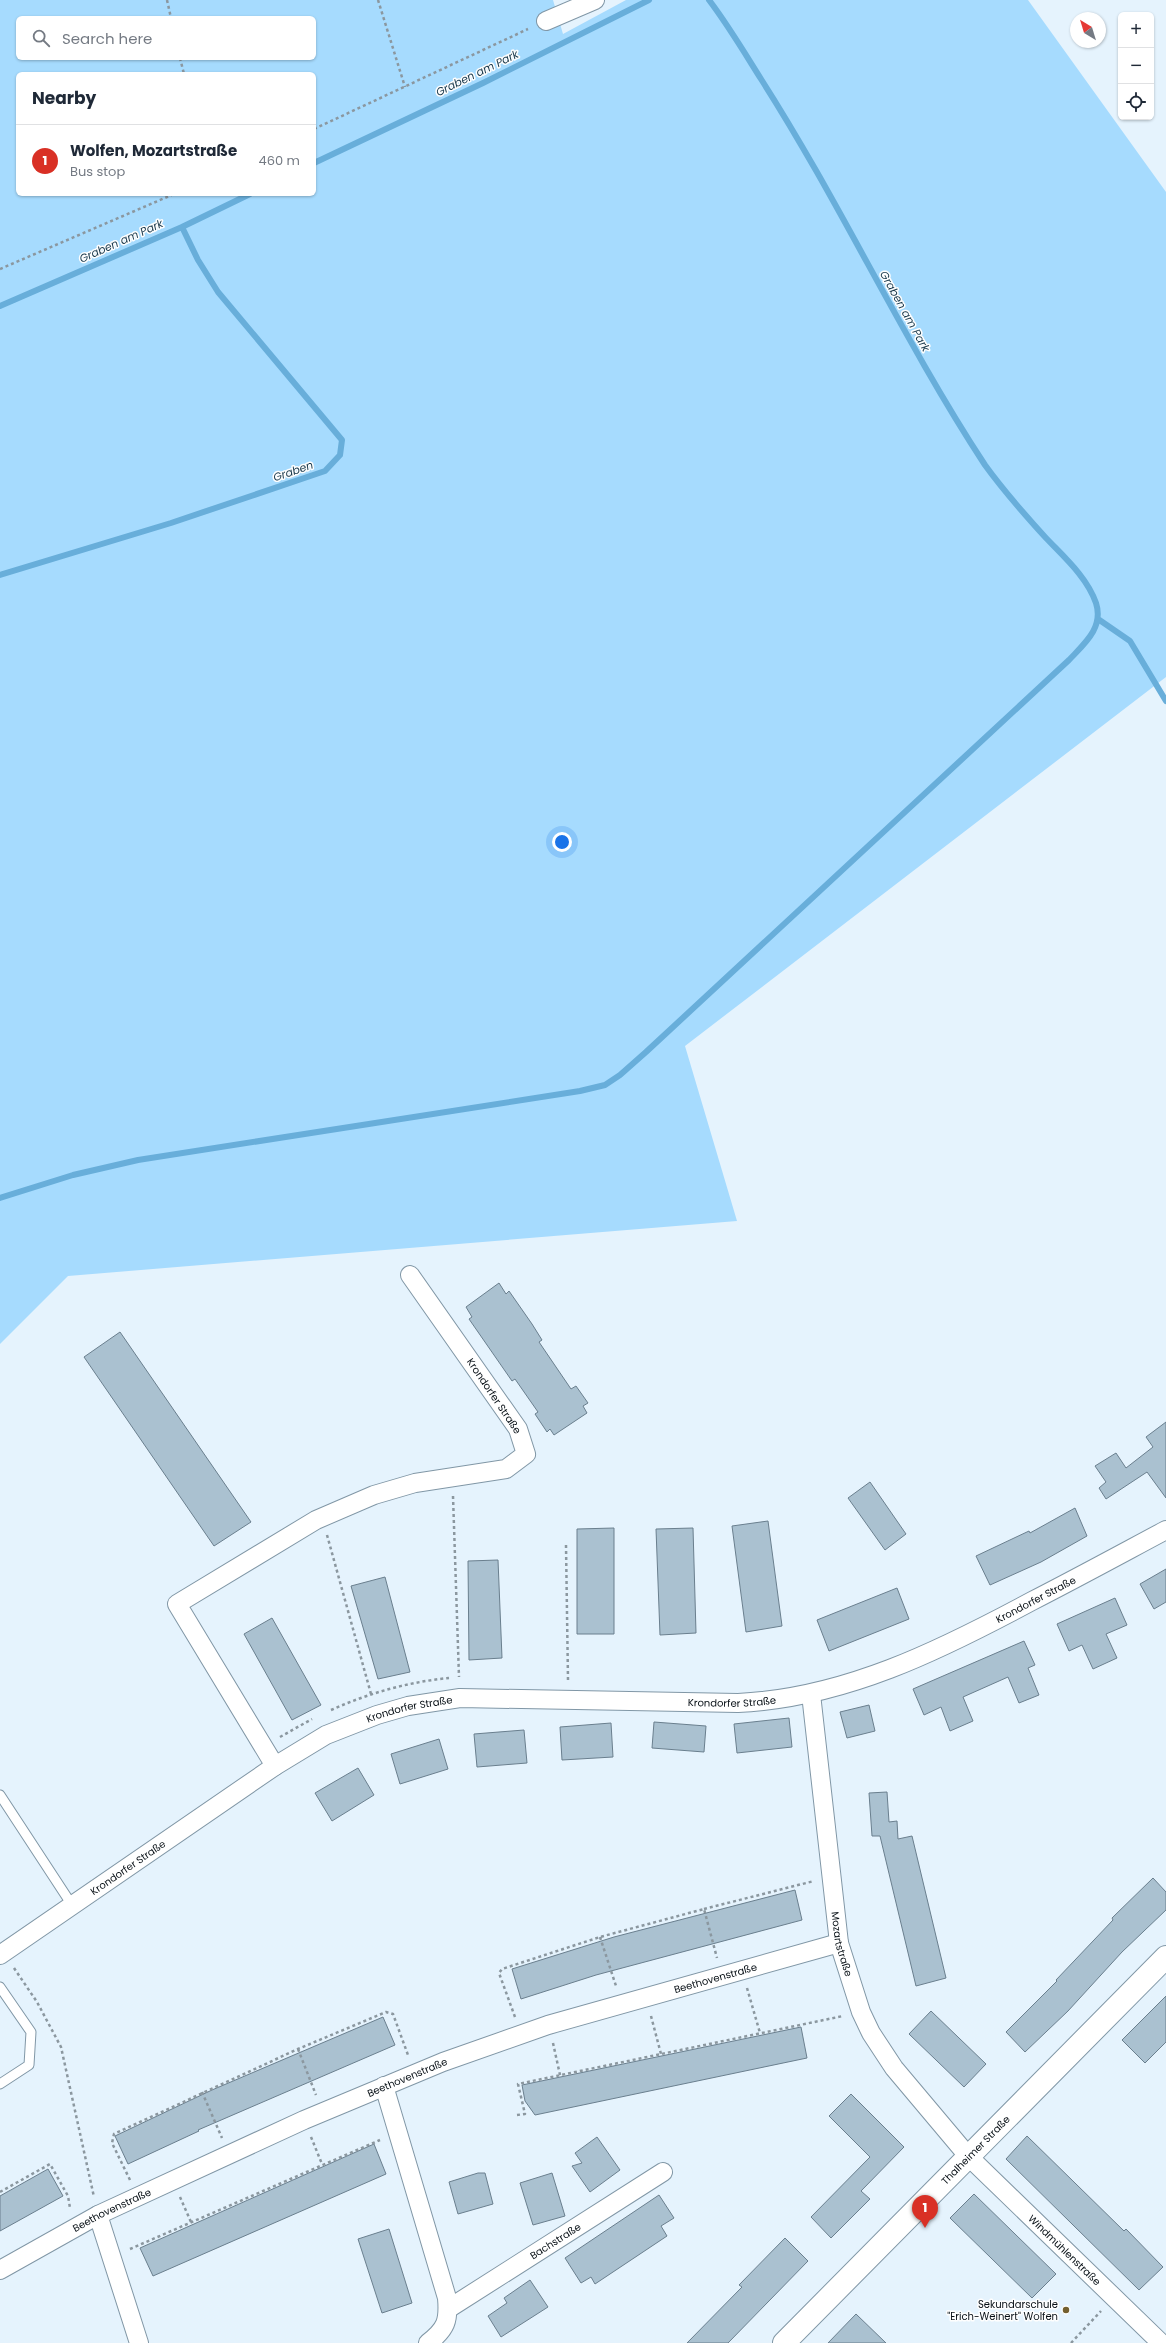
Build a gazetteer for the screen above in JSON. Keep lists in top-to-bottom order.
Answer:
{
  "streets": {
    "street": [
      "Krondorfer Straße",
      "Mozartstraße",
      "Beethovenstraße",
      "Thalheimer Straße",
      "Bachstraße",
      "Windmühlenstraße"
    ]
  },
  "crossings": [
    ["Krondorfer Straße", "Mozartstraße"],
    ["Mozartstraße", "Beethovenstraße"],
    ["Mozartstraße", "Thalheimer Straße"],
    ["Mozartstraße", "Windmühlenstraße"],
    ["Thalheimer Straße", "Windmühlenstraße"]
  ],
  "water": ["Graben am Park", "Graben"],
  "places": ["Sekundarschule \"Erich-Weinert\" Wolfen"],
  "north": "top left",
  "page": {
    "map_buttons": ["+", "−"],
    "search": "Search here",
    "heading": "Nearby",
    "list": [
      {
        "mark": "1",
        "name": "Wolfen, Mozartstraße",
        "note": "Bus stop",
        "value": "460 m"
      }
    ],
    "pins": "1"
  }
}
